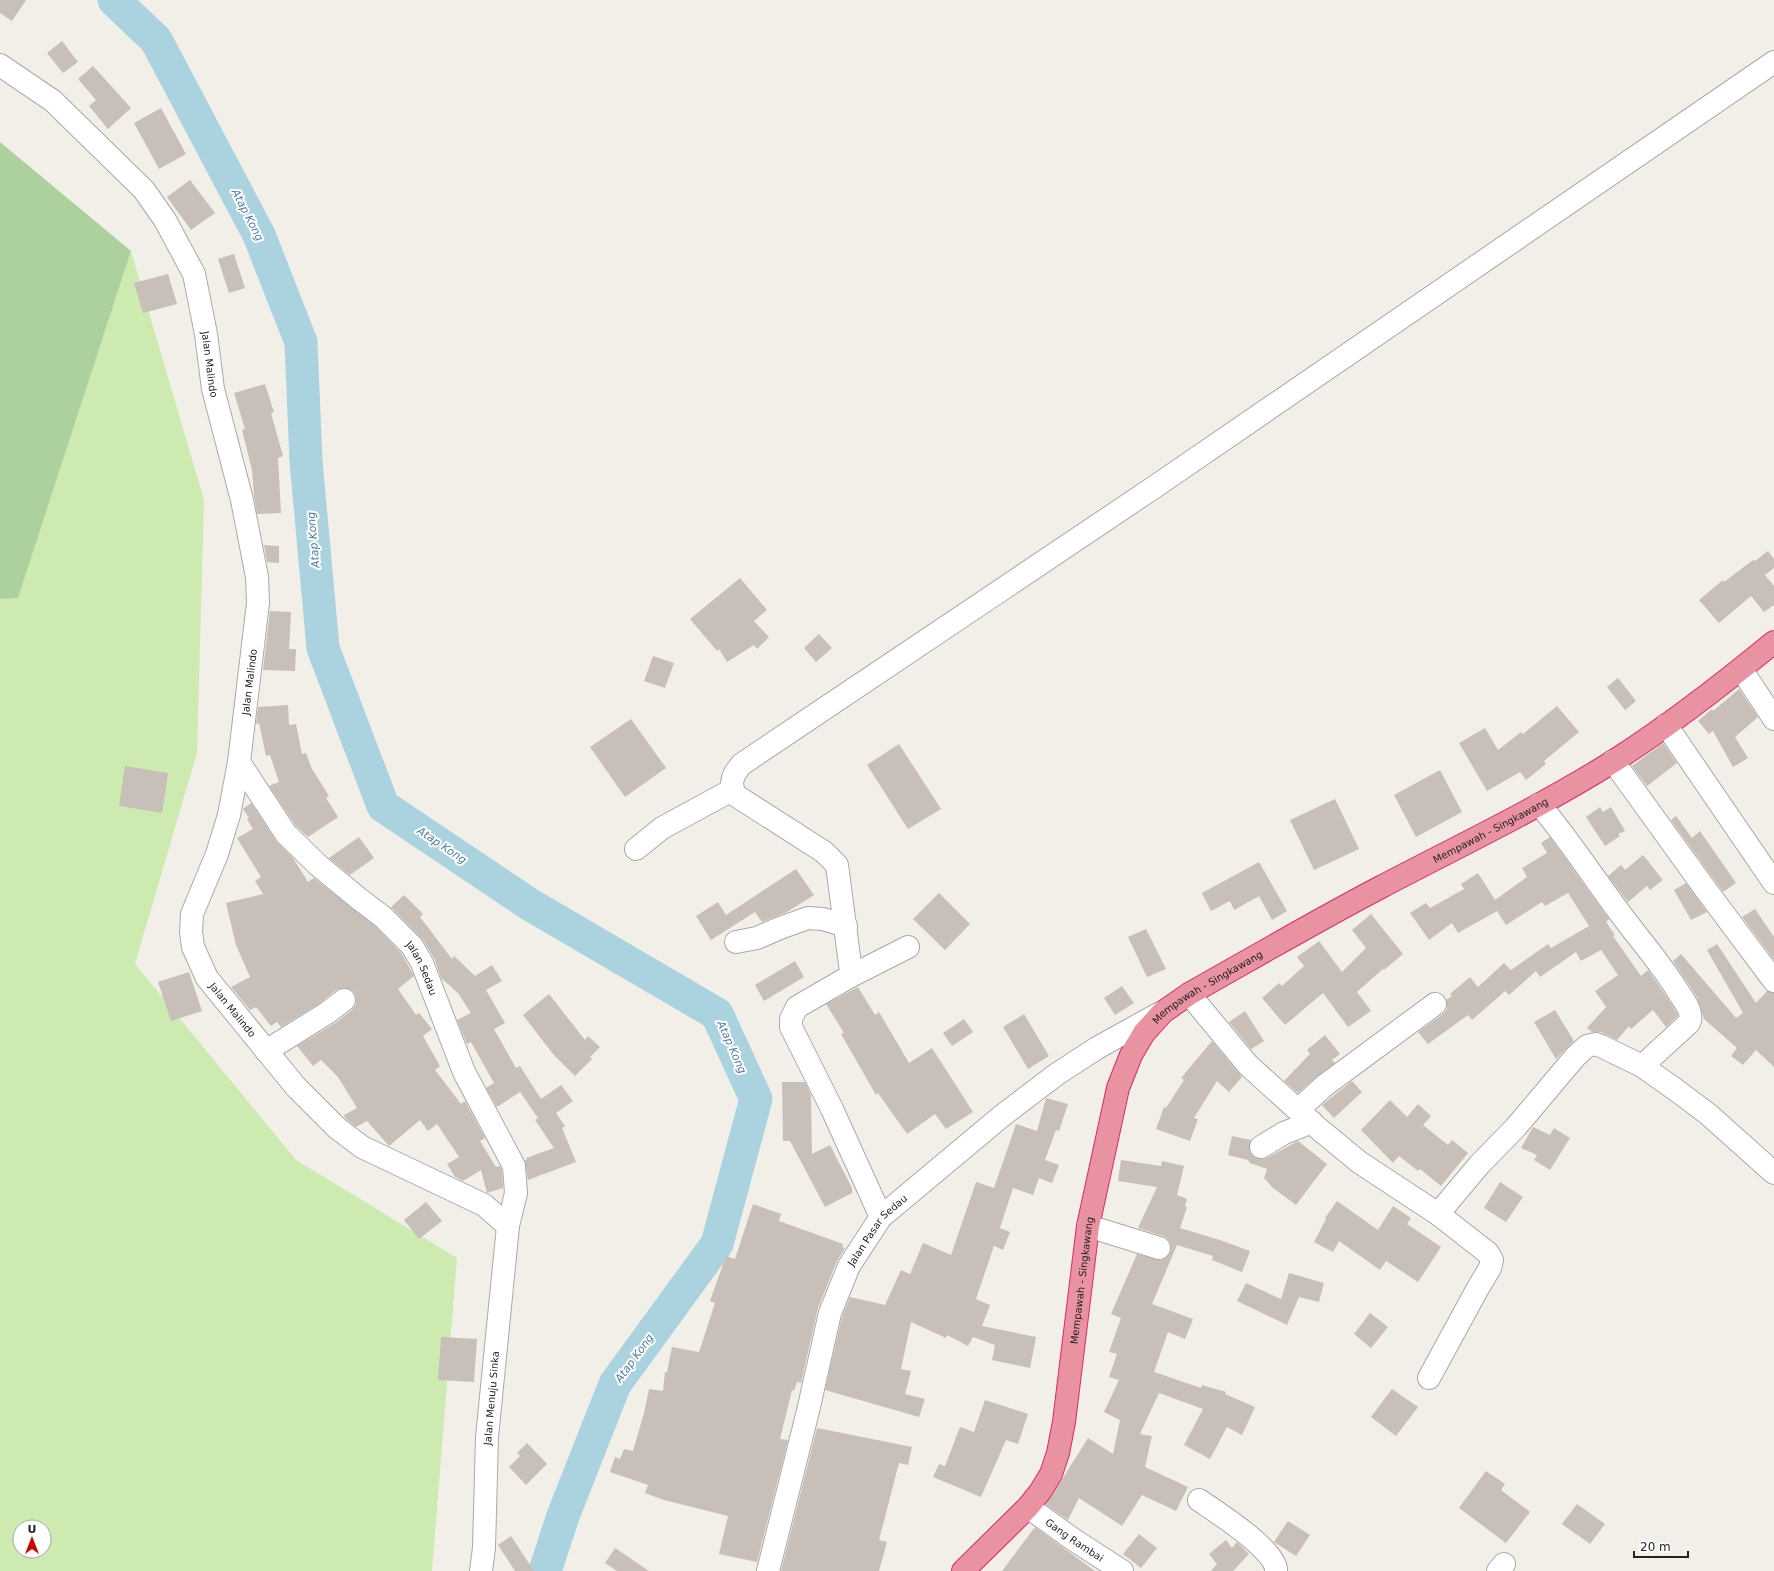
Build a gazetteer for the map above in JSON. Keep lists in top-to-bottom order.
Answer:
{
  "streets": {
    "highway": ["Mempawah - Singkawang"],
    "street": [
      "Jalan Malindo",
      "Jalan Sedau",
      "Jalan Pasar Sedau",
      "Jalan Menuju Sinka",
      "Gang Rambai"
    ]
  },
  "crossings": [
    ["Jalan Malindo", "Jalan Sedau"],
    ["Jalan Malindo", "Jalan Menuju Sinka"],
    ["Mempawah - Singkawang", "Jalan Pasar Sedau"],
    ["Mempawah - Singkawang", "Gang Rambai"],
    ["Jalan Sedau", "Jalan Menuju Sinka"]
  ],
  "water": ["Atap Kong"],
  "scale_bar": "20 m",
  "north": "top"
}
